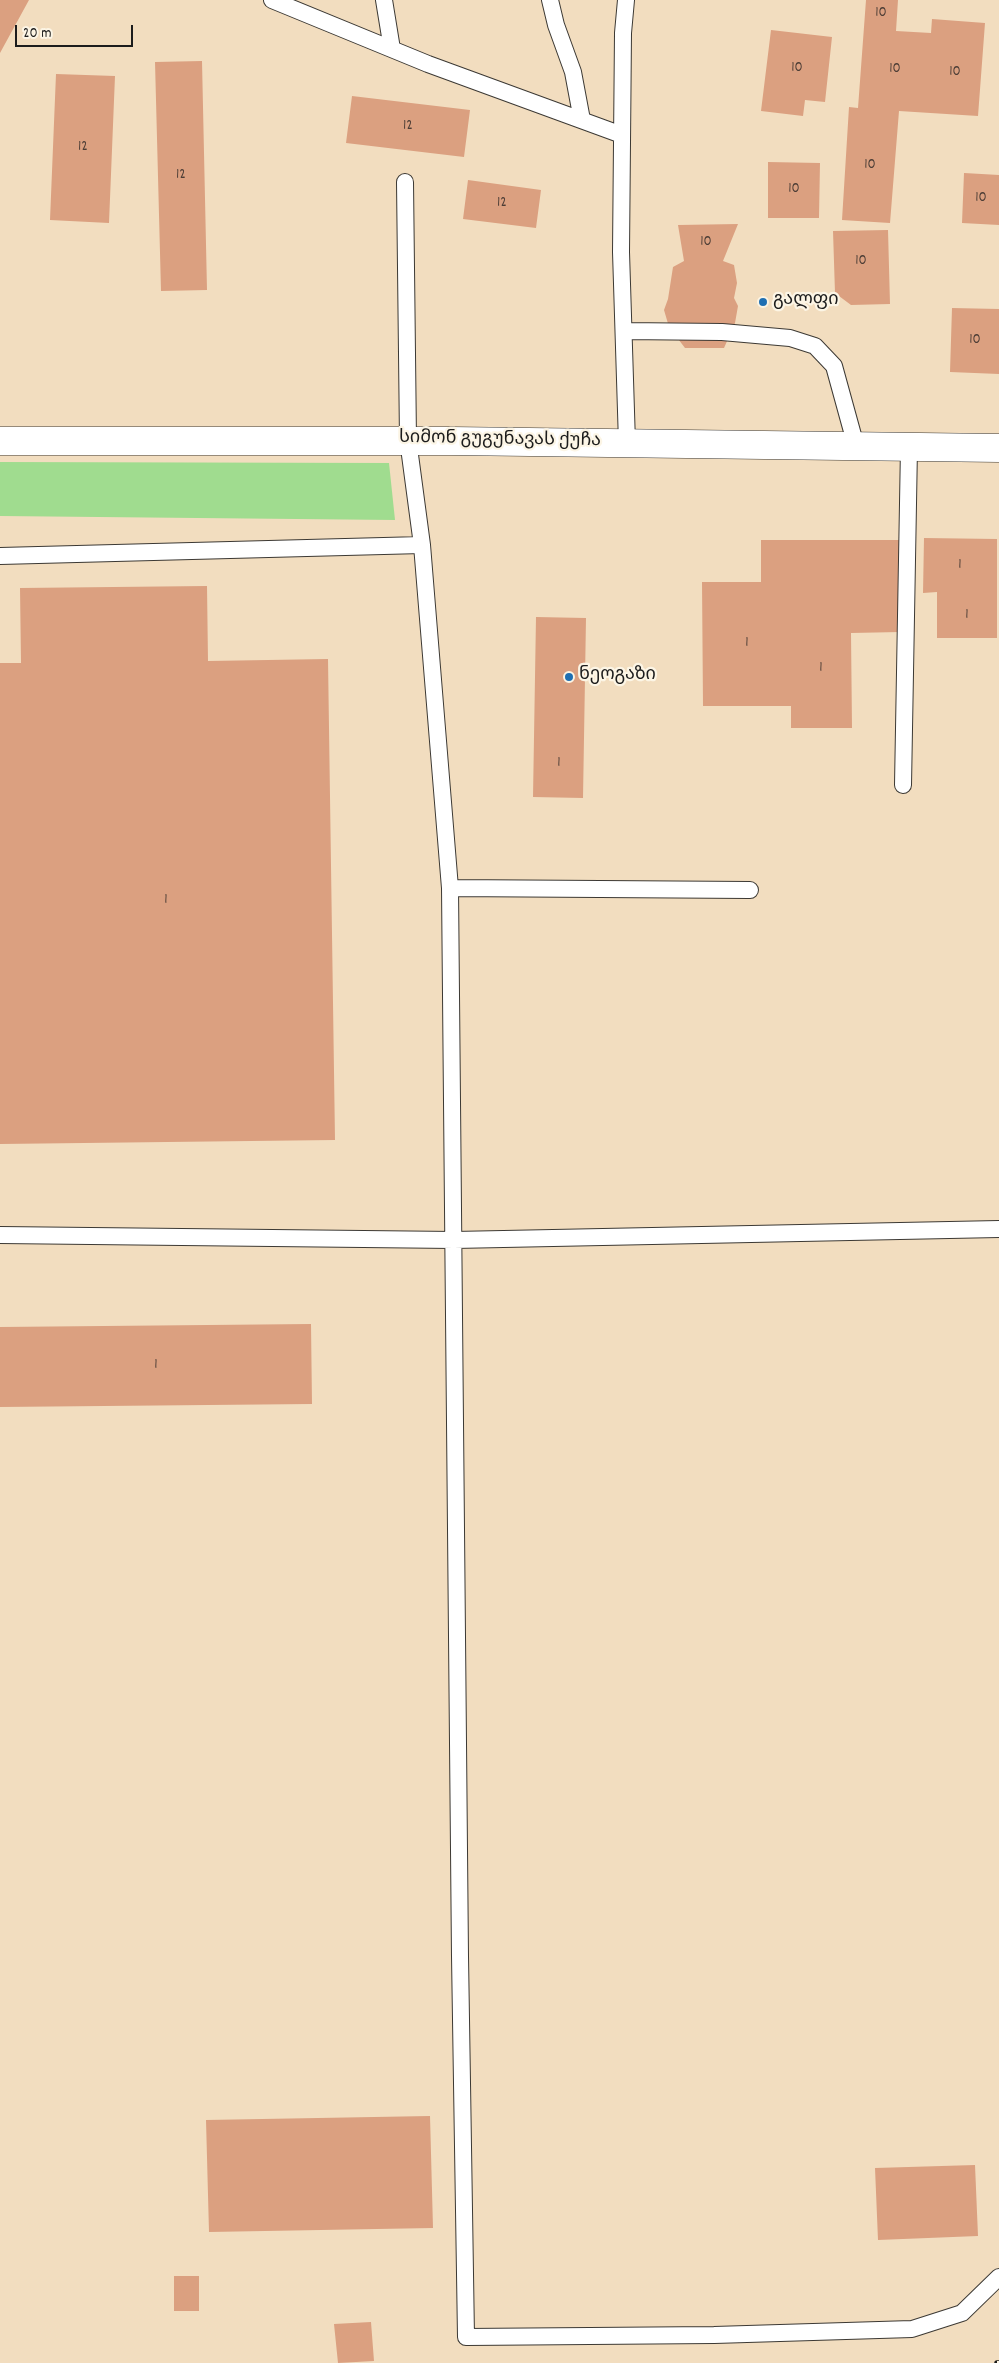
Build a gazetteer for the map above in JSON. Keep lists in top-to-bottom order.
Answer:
{
  "streets": {
    "main road": ["სიმონ გუგუნავას ქუჩა"]
  },
  "places": ["გალფი", "ნეოგაზი"],
  "house_numbers": [
    "10",
    "10",
    "10",
    "10",
    "12",
    "12",
    "10",
    "12",
    "10",
    "10",
    "12",
    "10",
    "10",
    "10",
    "1",
    "1",
    "1",
    "1",
    "1",
    "1",
    "1"
  ],
  "scale_bar": "20 m"
}
